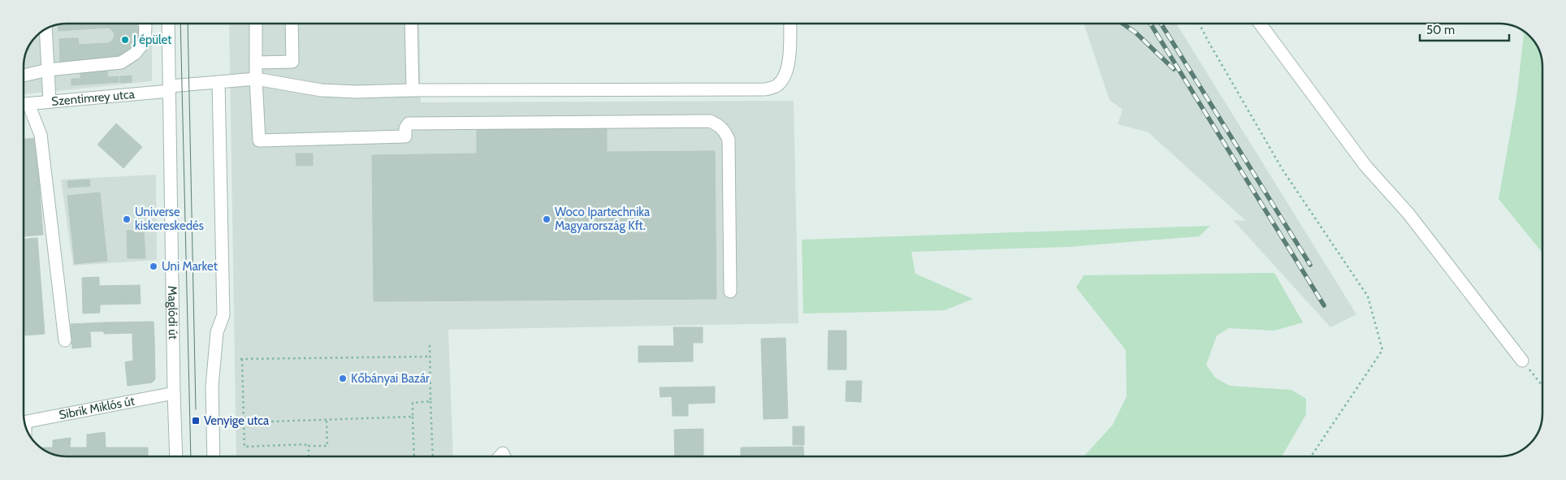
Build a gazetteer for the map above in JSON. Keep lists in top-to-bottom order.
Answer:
{
  "streets": {
    "street": ["Szentimrey utca", "Maglódi út", "Sibrik Miklós út"]
  },
  "crossings": [
    ["Szentimrey utca", "Maglódi út"],
    ["Maglódi út", "Sibrik Miklós út"]
  ],
  "places": {
    "other": [
      "J épület",
      "Universe kiskereskedés",
      "Woco Ipartechnika Magyarország Kft.",
      "Uni Market",
      "Kőbányai Bazár"
    ],
    "transit": ["Venyige utca"]
  },
  "scale_bar": "50 m"
}
